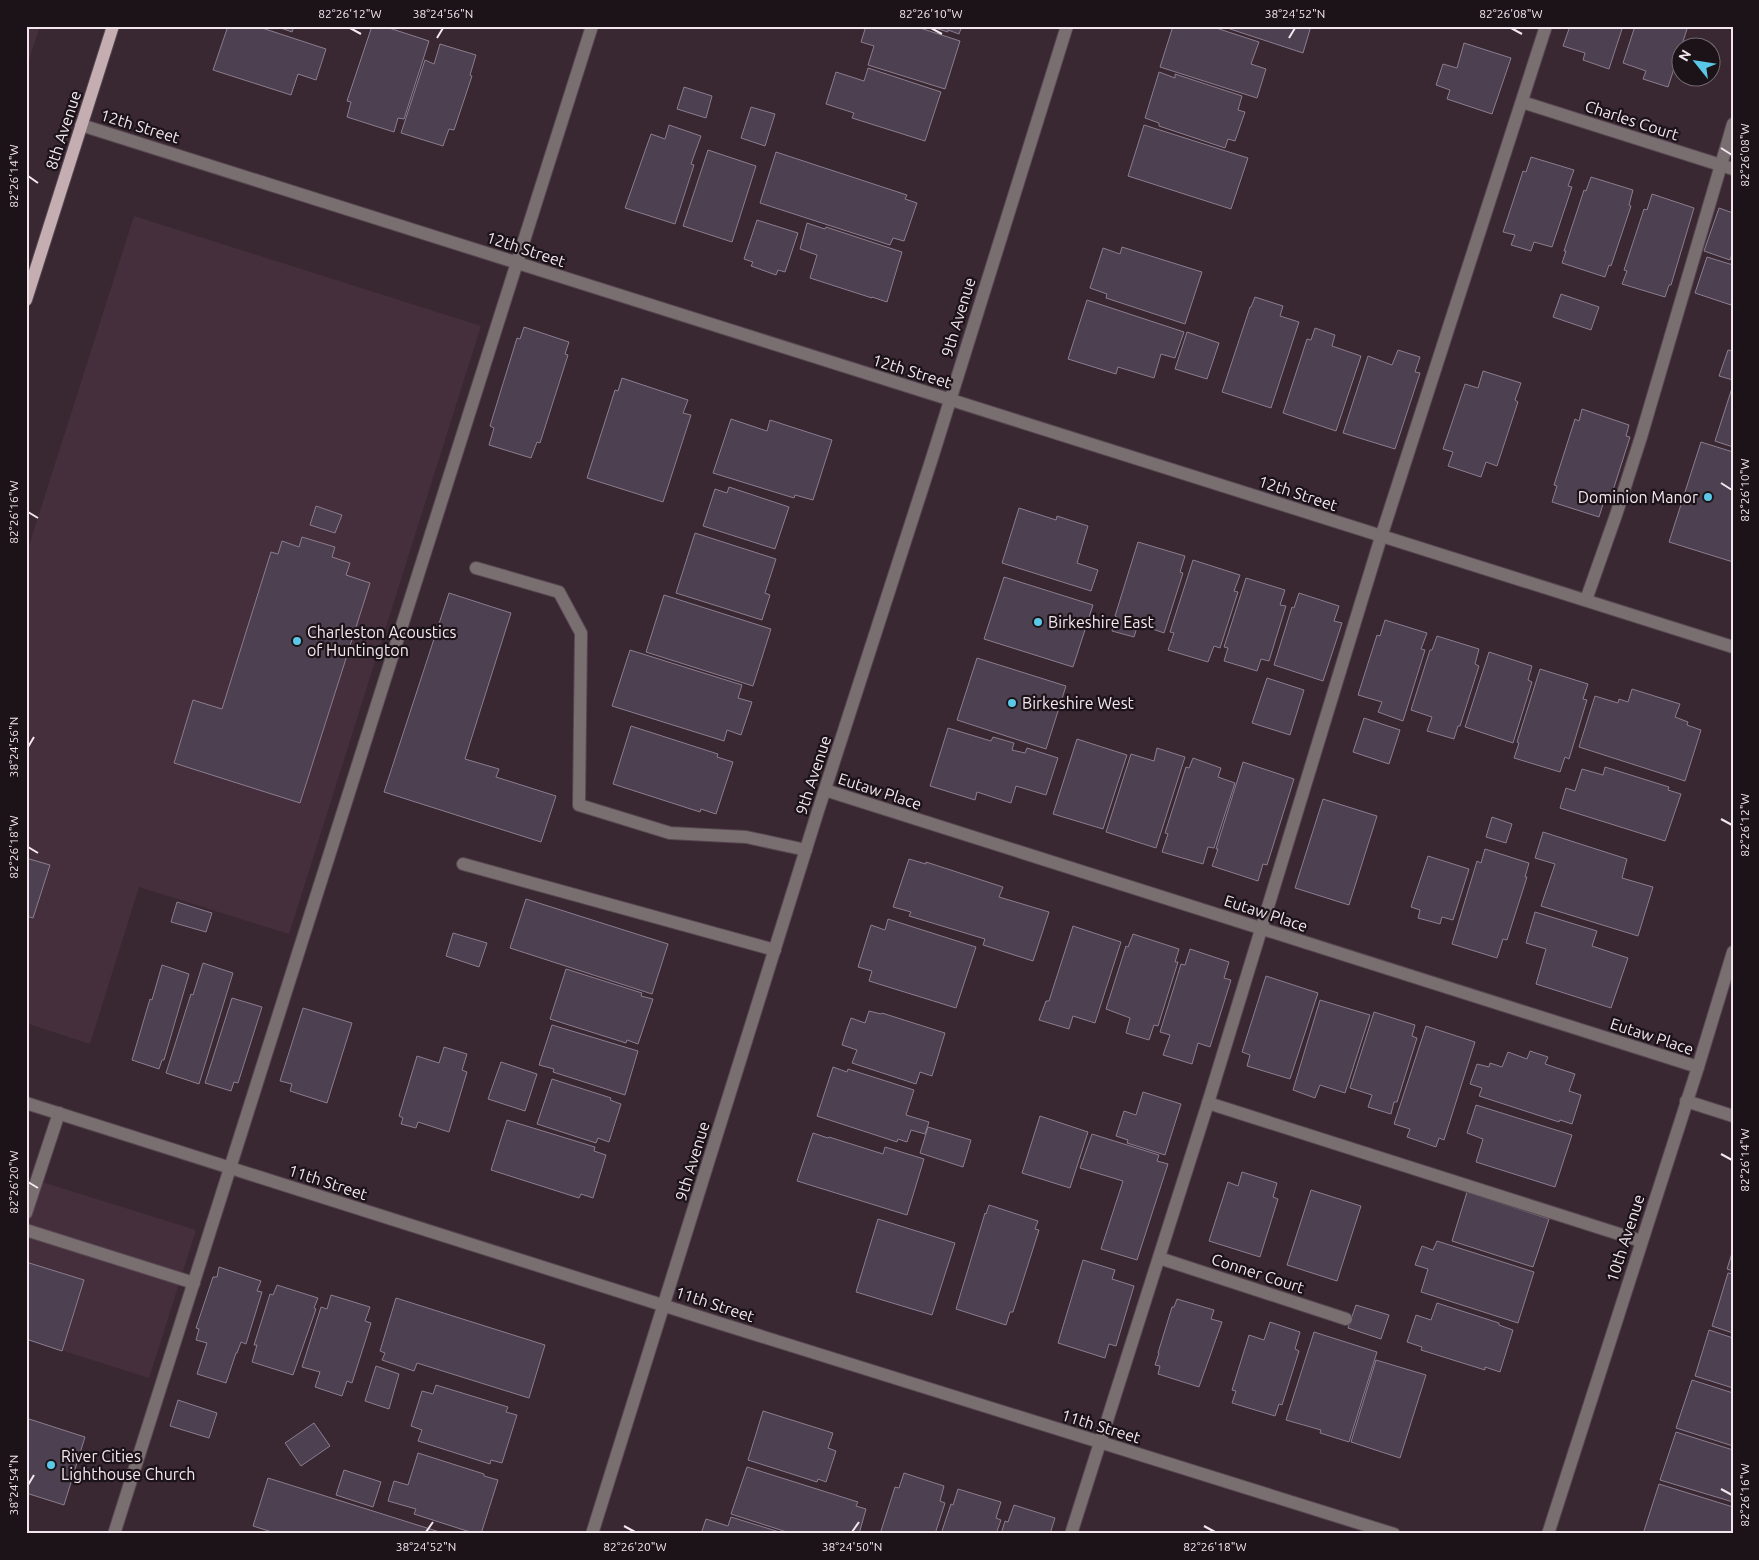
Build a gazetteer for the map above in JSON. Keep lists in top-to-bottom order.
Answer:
{
  "streets": {
    "main road": ["8th Avenue"],
    "street": [
      "Charles Court",
      "12th Street",
      "9th Avenue",
      "Eutaw Place",
      "11th Street",
      "10th Avenue",
      "Conner Court"
    ]
  },
  "crossings": [
    ["12th Street", "8th Avenue"],
    ["12th Street", "9th Avenue"],
    ["9th Avenue", "Eutaw Place"],
    ["9th Avenue", "11th Street"],
    ["Eutaw Place", "10th Avenue"]
  ],
  "places": [
    "Dominion Manor",
    "Birkeshire East",
    "Charleston Acoustics of Huntington",
    "Birkeshire West",
    "River Cities Lighthouse Church"
  ],
  "north": "top left",
  "coordinates": [
    "82°26'12\"W",
    "38°24'56\"N",
    "82°26'10\"W",
    "38°24'52\"N",
    "82°26'08\"W",
    "82°26'14\"W",
    "82°26'16\"W",
    "82°26'18\"W",
    "82°26'20\"W",
    "38°24'54\"N",
    "38°24'50\"N"
  ]
}
